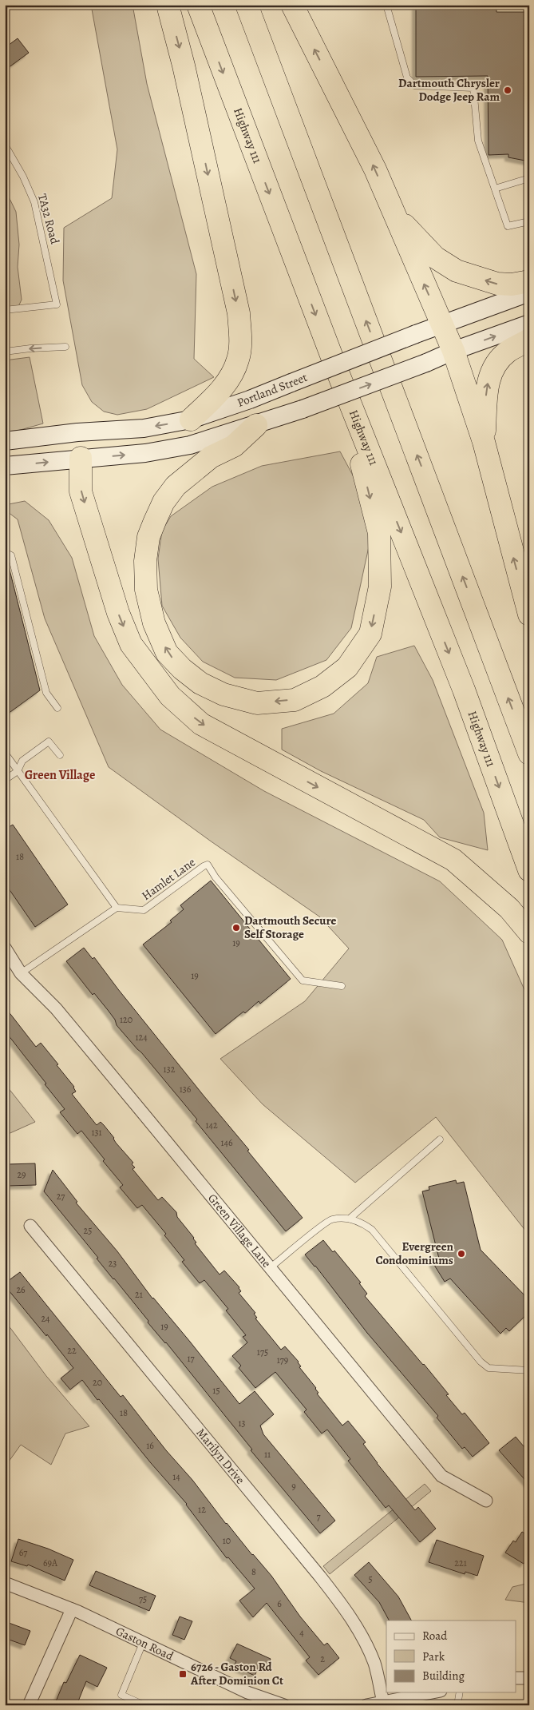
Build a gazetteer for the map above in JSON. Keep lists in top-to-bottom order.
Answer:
{
  "streets": {
    "highway": ["Highway 111"],
    "main road": ["Portland Street"],
    "street": ["Green Village Lane", "Marilyn Drive", "Gaston Road"],
    "lane": ["TA32 Road", "Hamlet Lane"]
  },
  "districts": ["Green Village"],
  "places": {
    "other": ["Dartmouth Chrysler Dodge Jeep Ram", "Dartmouth Secure Self Storage", "Evergreen Condominiums"],
    "transit": ["6726 - Gaston Rd After Dominion Ct"]
  },
  "house_numbers": [
    "18",
    "19",
    "19",
    "120",
    "124",
    "132",
    "136",
    "142",
    "131",
    "146",
    "29",
    "27",
    "25",
    "23",
    "26",
    "21",
    "24",
    "19",
    "22",
    "175",
    "17",
    "179",
    "20",
    "15",
    "18",
    "13",
    "16",
    "11",
    "14",
    "9",
    "12",
    "7",
    "10",
    "67",
    "69A",
    "221",
    "8",
    "5",
    "75",
    "6",
    "4",
    "2"
  ],
  "legend": ["Road", "Park", "Building"]
}
